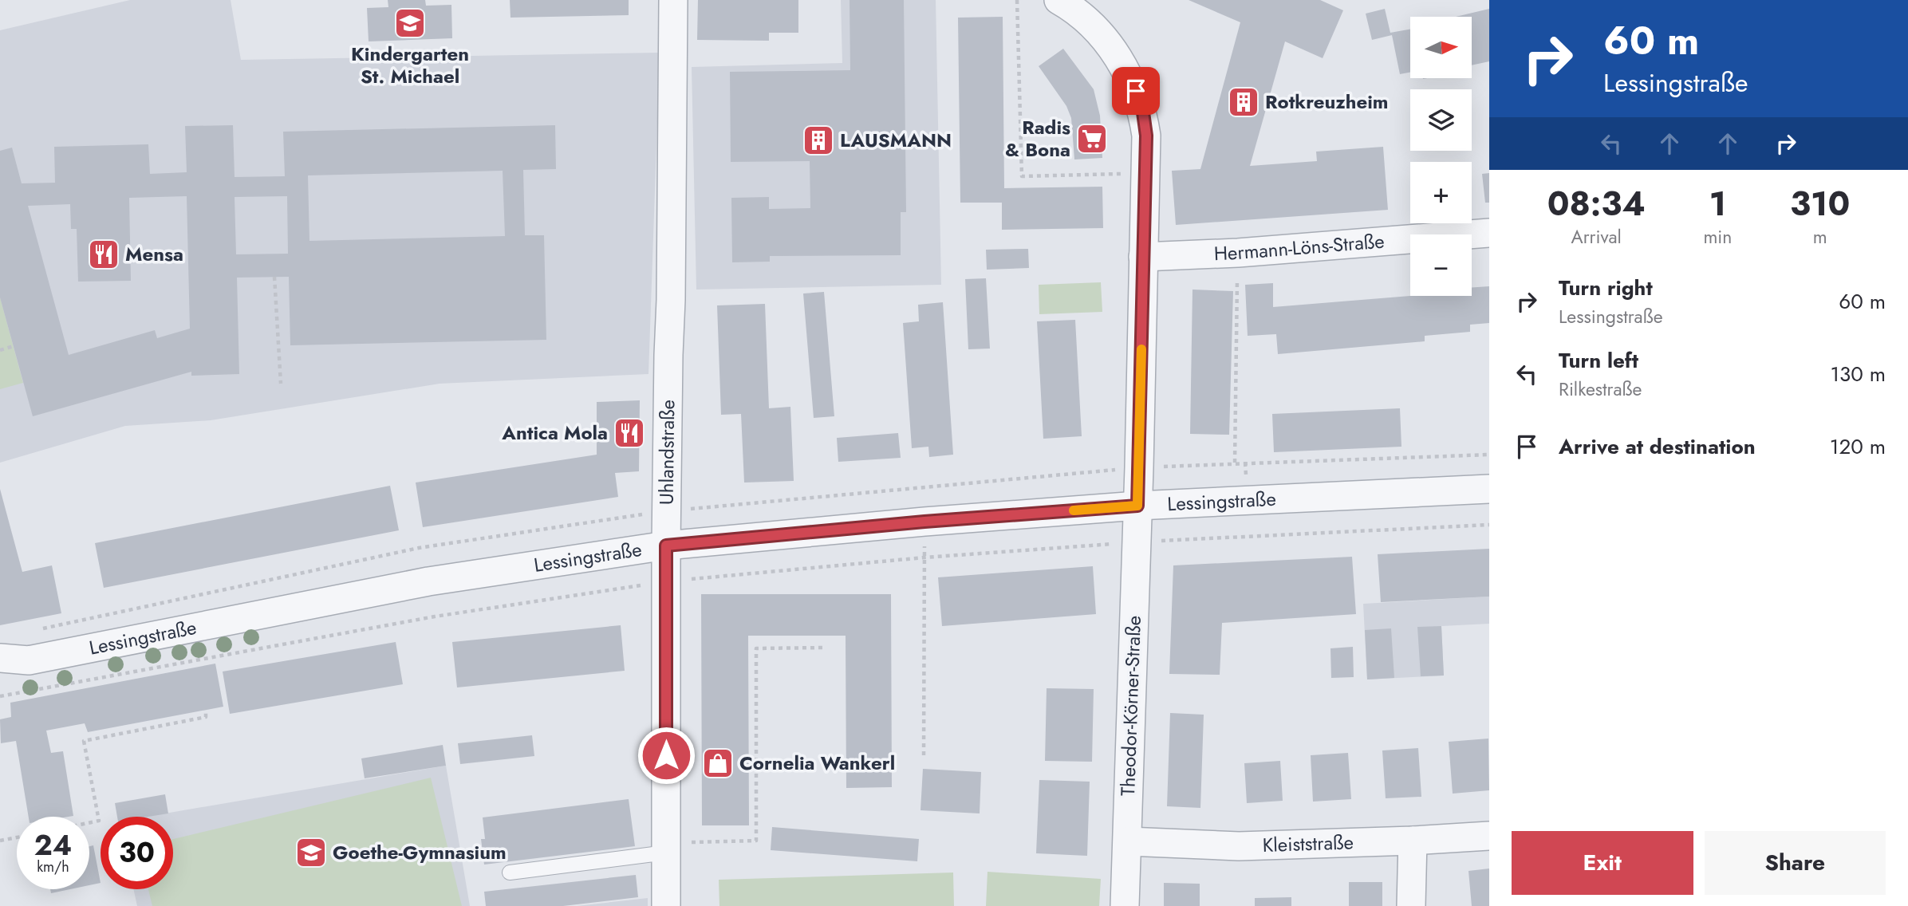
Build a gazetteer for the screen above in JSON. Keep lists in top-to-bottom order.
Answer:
{
  "streets": {
    "street": [
      "Hermann-Löns-Straße",
      "Uhlandstraße",
      "Lessingstraße",
      "Theodor-Körner-Straße",
      "Kleiststraße"
    ]
  },
  "crossings": [
    ["Hermann-Löns-Straße", "Theodor-Körner-Straße"],
    ["Uhlandstraße", "Lessingstraße"],
    ["Lessingstraße", "Theodor-Körner-Straße"],
    ["Theodor-Körner-Straße", "Kleiststraße"]
  ],
  "places": {
    "school or university": ["Kindergarten St. Michael", "Goethe-Gymnasium"],
    "building": ["Rotkreuzheim", "LAUSMANN"],
    "supermarket": ["Radis & Bona"],
    "restaurant": ["Mensa", "Antica Mola"],
    "shop": ["Cornelia Wankerl"]
  },
  "north": "right",
  "page": {
    "turn": ["60 m", "Lessingstraße"],
    "map_buttons": ["+", "−"],
    "eta": [
      "08:34",
      "Arrival",
      "1",
      "min",
      "310",
      "m"
    ],
    "list": [
      {
        "name": "Turn right",
        "note": "Lessingstraße",
        "value": "60 m"
      },
      {
        "name": "Turn left",
        "note": "Rilkestraße",
        "value": "130 m"
      },
      {
        "name": "Arrive at destination",
        "value": "120 m"
      }
    ],
    "speed": "24 km/h",
    "limit": "30",
    "buttons": ["Exit", "Share"]
  }
}
